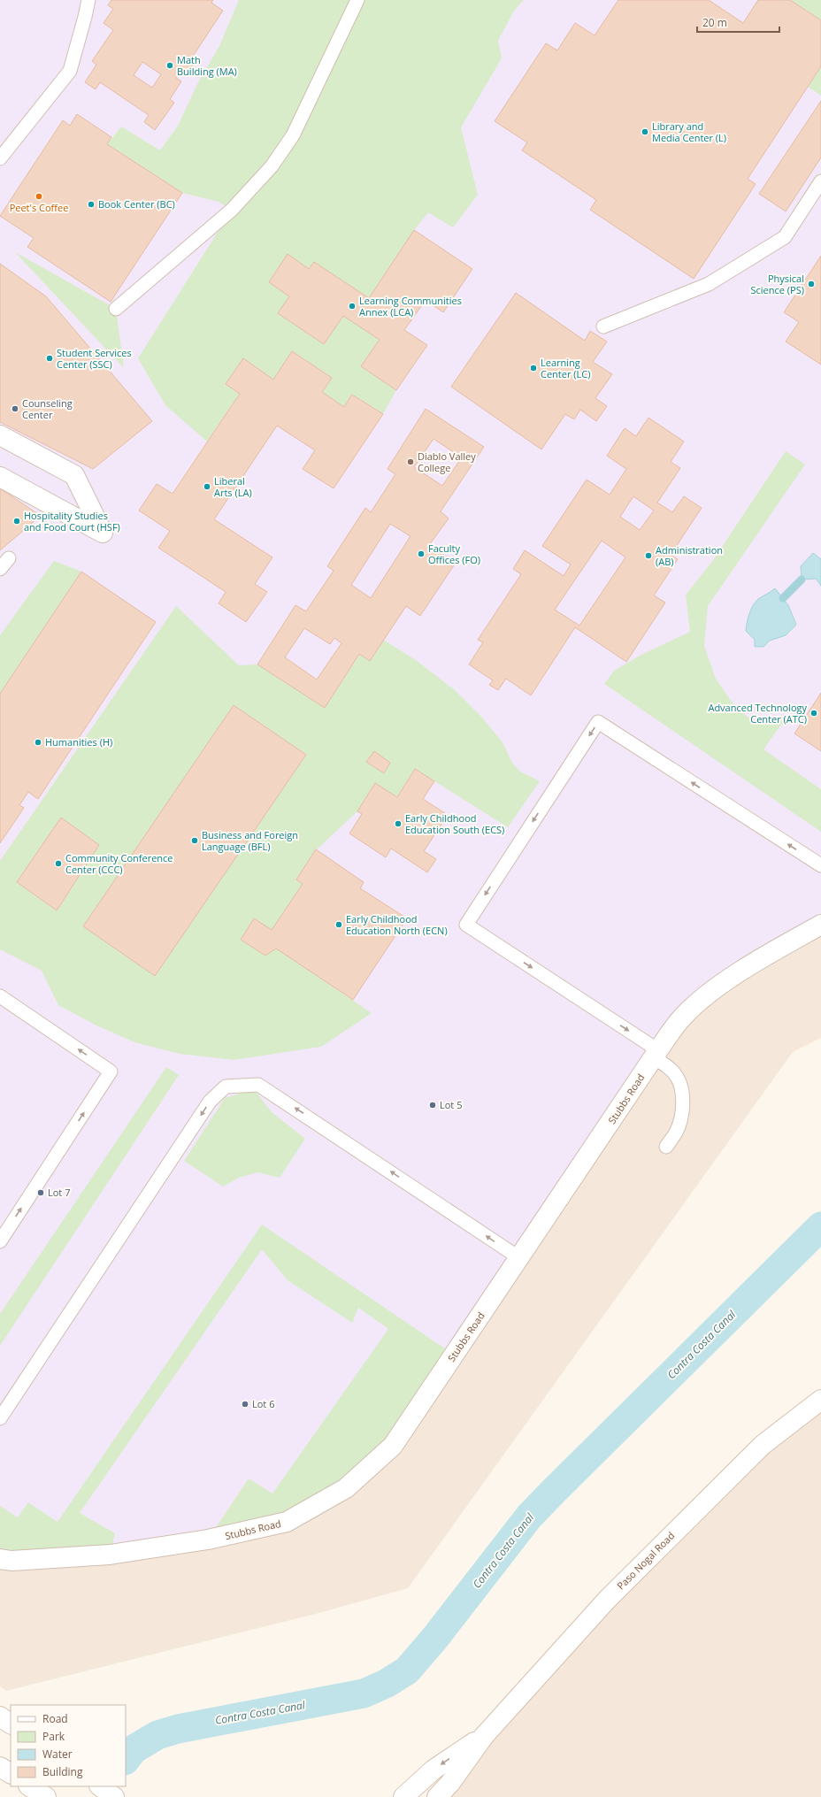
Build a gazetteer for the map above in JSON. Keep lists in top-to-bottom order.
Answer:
{
  "streets": {
    "street": ["Stubbs Road", "Paso Nogal Road"]
  },
  "water": ["Contra Costa Canal"],
  "places": [
    "Math Building (MA)",
    "Library and Media Center (L)",
    "Peet's Coffee",
    "Book Center (BC)",
    "Physical Science (PS)",
    "Learning Communities Annex (LCA)",
    "Student Services Center (SSC)",
    "Learning Center (LC)",
    "Counseling Center",
    "Diablo Valley College",
    "Liberal Arts (LA)",
    "Hospitality Studies and Food Court (HSF)",
    "Faculty Offices (FO)",
    "Administration (AB)",
    "Advanced Technology Center (ATC)",
    "Humanities (H)",
    "Early Childhood Education South (ECS)",
    "Business and Foreign Language (BFL)",
    "Community Conference Center (CCC)",
    "Early Childhood Education North (ECN)",
    "Lot 5",
    "Lot 7",
    "Lot 6"
  ],
  "legend": [
    "Road",
    "Park",
    "Water",
    "Building"
  ],
  "scale_bar": "20 m"
}
